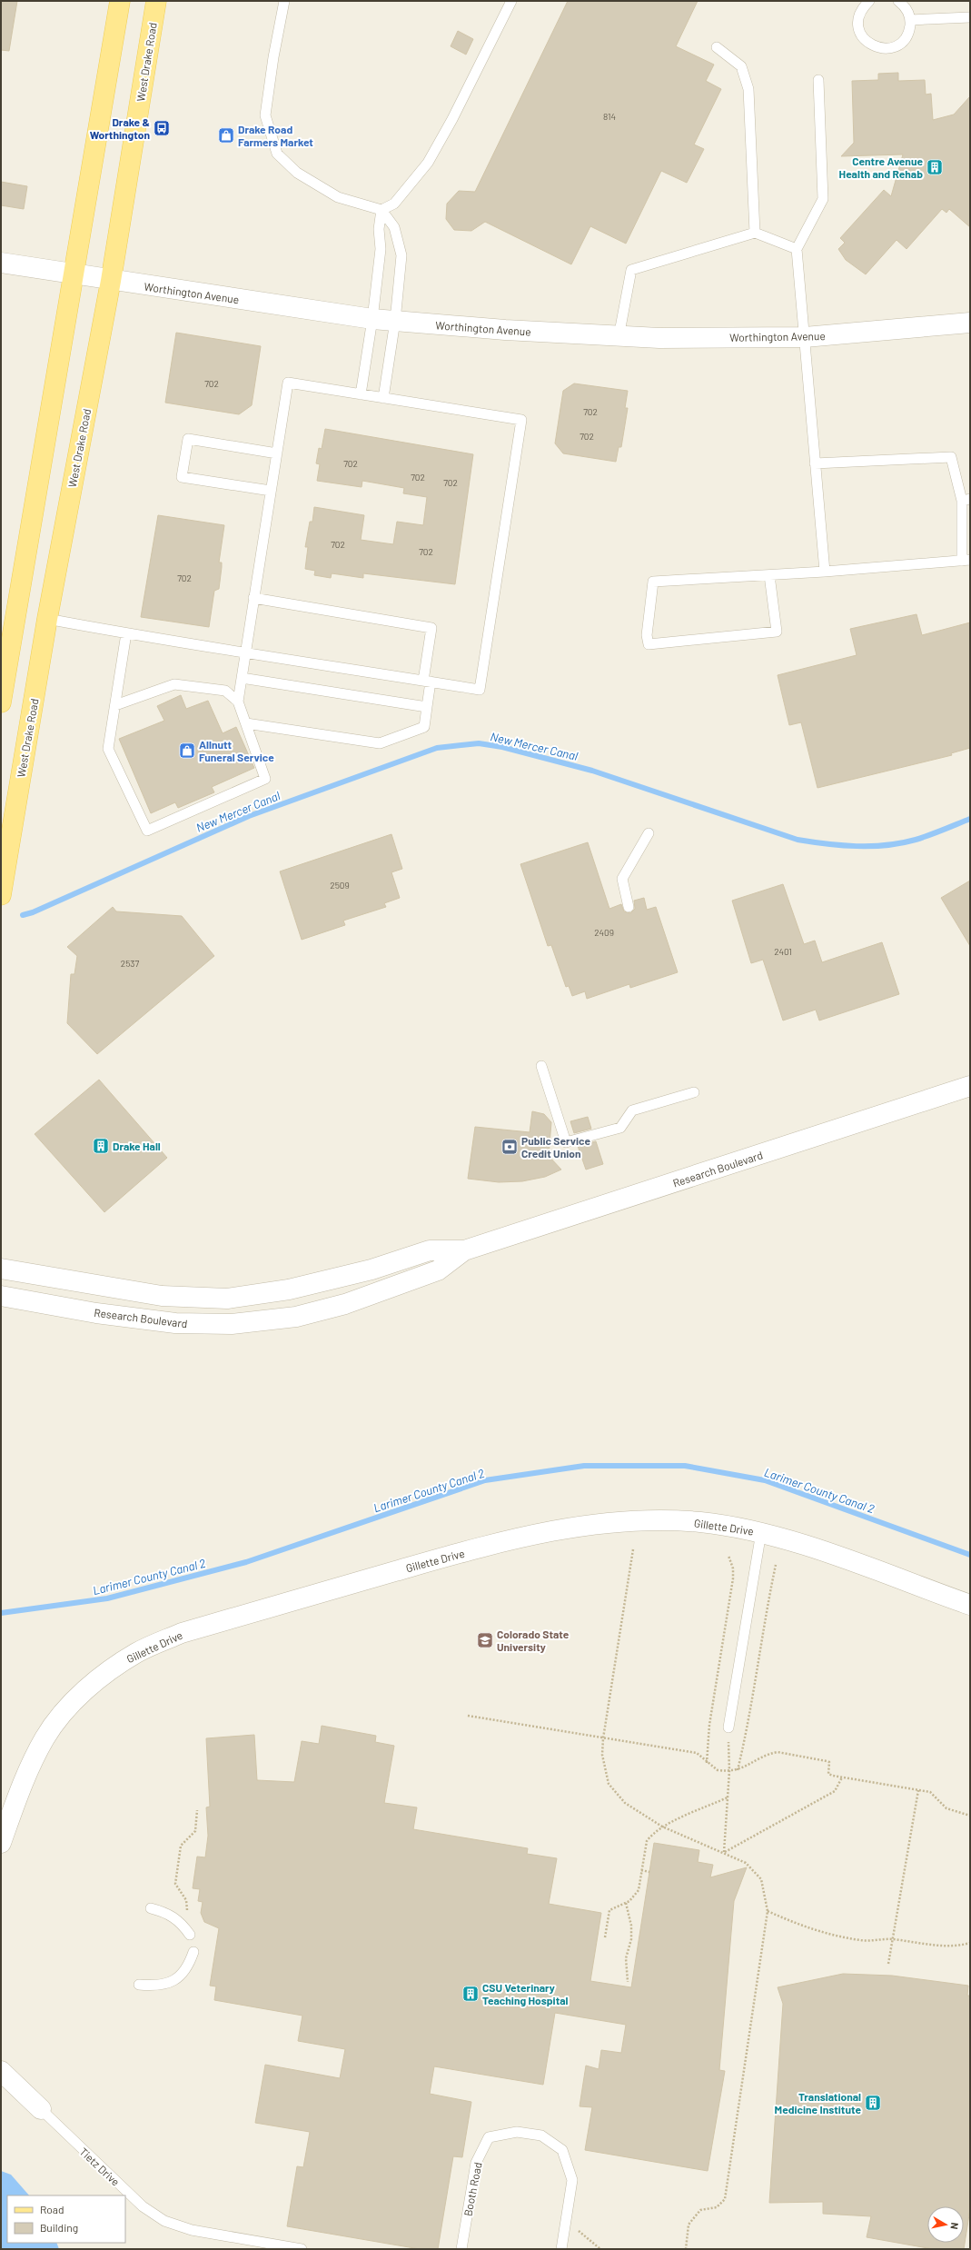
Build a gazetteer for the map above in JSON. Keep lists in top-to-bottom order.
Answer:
{
  "streets": {
    "main road": ["West Drake Road"],
    "street": [
      "Worthington Avenue",
      "Research Boulevard",
      "Gillette Drive",
      "Tietz Drive"
    ],
    "lane": ["Booth Road"]
  },
  "crossings": [
    ["West Drake Road", "Worthington Avenue"]
  ],
  "water": ["New Mercer Canal", "Larimer County Canal 2"],
  "places": {
    "bus stop": ["Drake & Worthington"],
    "shop": ["Drake Road Farmers Market", "Allnutt Funeral Service"],
    "building": [
      "Centre Avenue Health and Rehab",
      "Drake Hall",
      "CSU Veterinary Teaching Hospital",
      "Translational Medicine Institute"
    ],
    "bank": ["Public Service Credit Union"],
    "school or university": ["Colorado State University"]
  },
  "house_numbers": [
    "814",
    "702",
    "702",
    "702",
    "702",
    "702",
    "702",
    "702",
    "702",
    "702",
    "2509",
    "2409",
    "2401",
    "2537"
  ],
  "legend": ["Road", "Building"],
  "north": "right"
}
